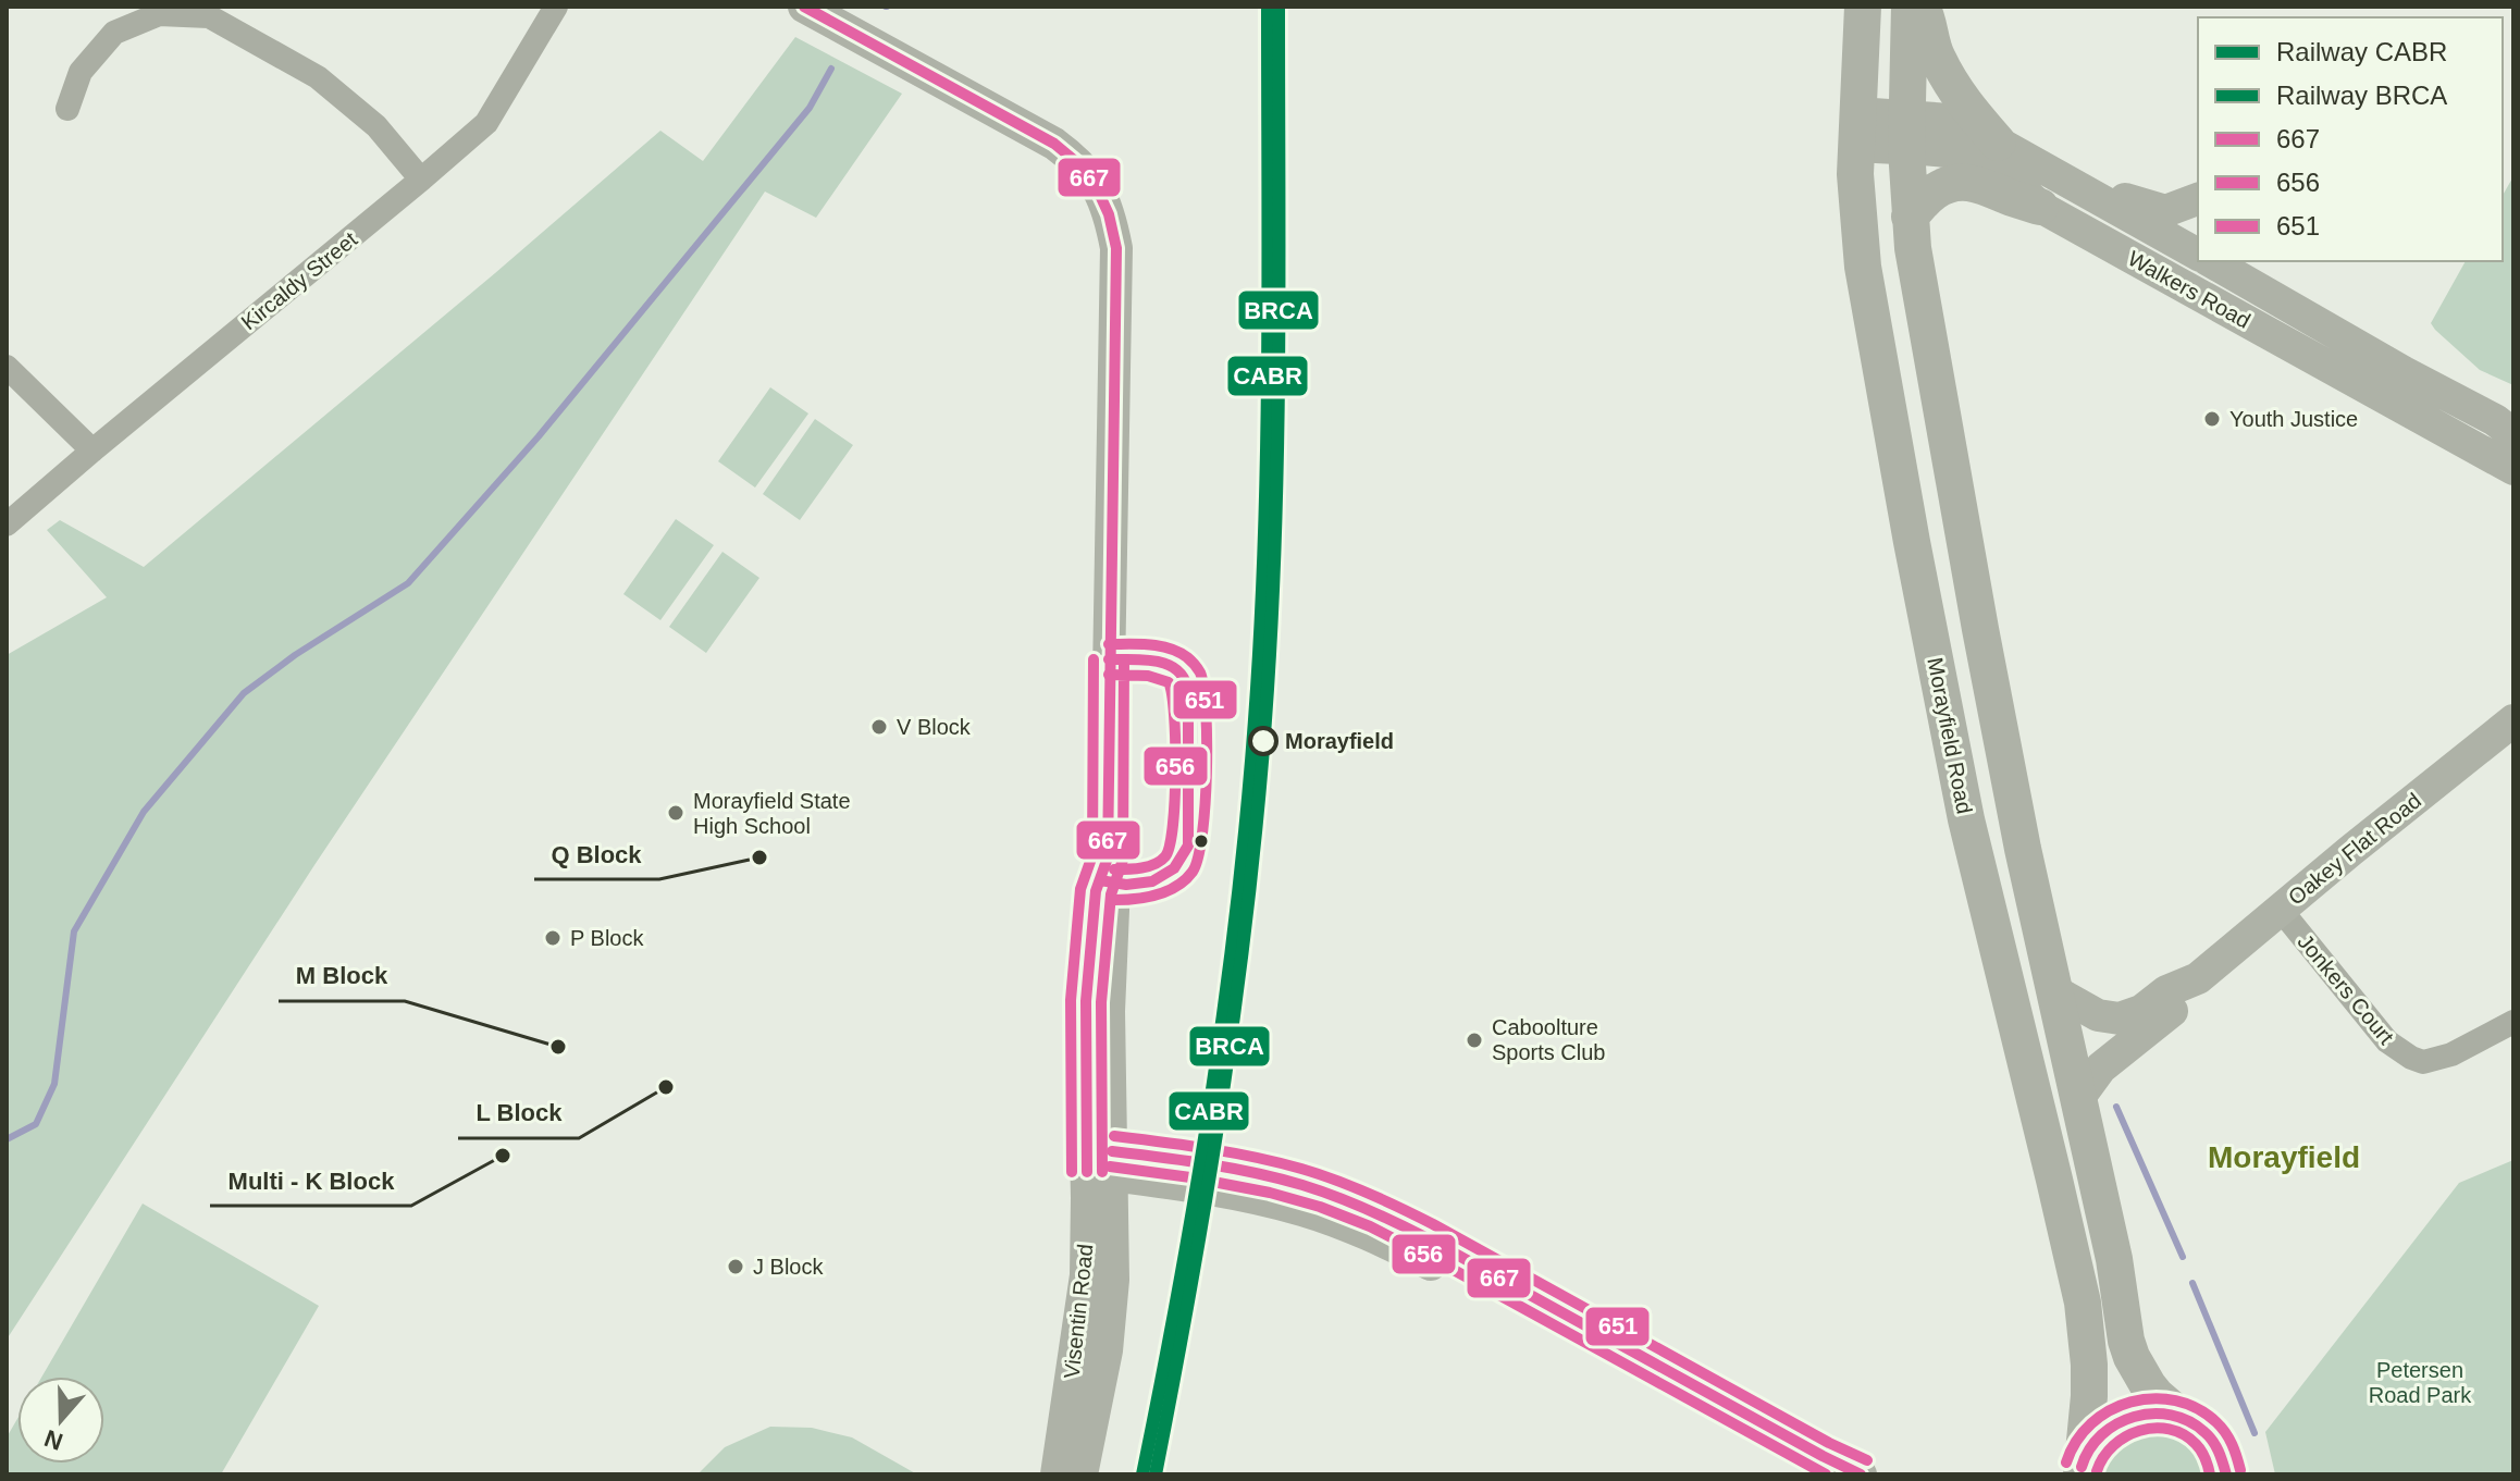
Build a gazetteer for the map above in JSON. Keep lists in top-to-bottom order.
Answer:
{
  "streets": {
    "main road": [
      "Walkers Road",
      "Morayfield Road",
      "Oakey Flat Road",
      "Visentin Road"
    ],
    "street": ["Kircaldy Street", "Jonkers Court"]
  },
  "crossings": [
    ["Walkers Road", "Morayfield Road"],
    ["Oakey Flat Road", "Jonkers Court"]
  ],
  "districts": ["Morayfield"],
  "parks": ["Petersen Road Park"],
  "places": [
    "Youth Justice",
    "V Block",
    "Morayfield",
    "Morayfield State High School",
    "Q Block",
    "P Block",
    "Caboolture Sports Club",
    "M Block",
    "L Block",
    "Multi - K Block",
    "J Block"
  ],
  "lines": [
    "rail line CABR",
    "rail line BRCA",
    "transit line 667",
    "transit line 651",
    "transit line 656"
  ],
  "legend": [
    "Railway CABR",
    "Railway BRCA",
    "667",
    "656",
    "651"
  ],
  "north": "bottom"
}
